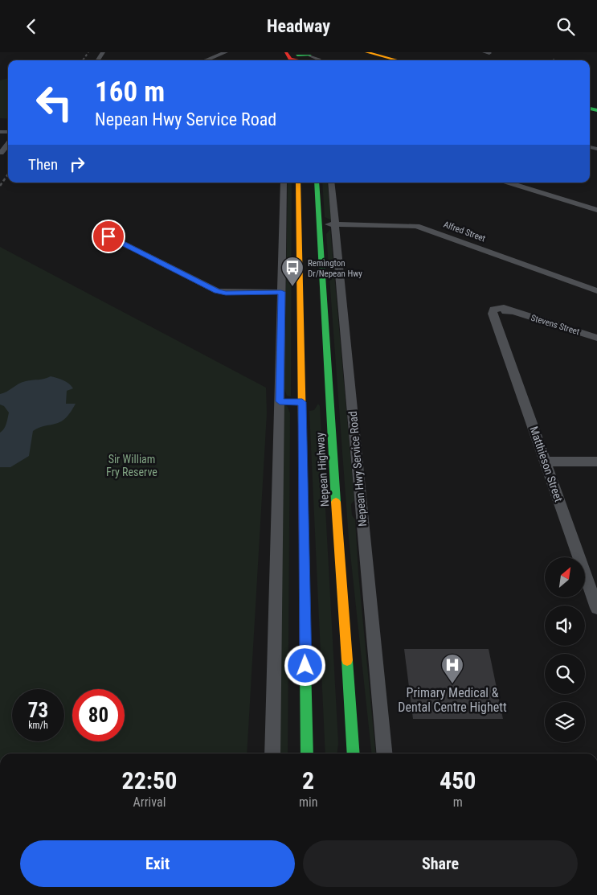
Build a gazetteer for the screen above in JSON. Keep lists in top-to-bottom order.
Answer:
{
  "streets": {
    "main road": ["Nepean Highway"],
    "street": [
      "Alfred Street",
      "Stevens Street",
      "Matthieson Street",
      "Nepean Hwy Service Road"
    ]
  },
  "crossings": [
    ["Alfred Street", "Nepean Hwy Service Road"],
    ["Alfred Street", "Nepean Highway"],
    ["Stevens Street", "Matthieson Street"]
  ],
  "parks": ["Sir William Fry Reserve"],
  "places": {
    "bus stop": ["Remington Dr/Nepean Hwy"],
    "hospital": ["Primary Medical & Dental Centre Highett"]
  },
  "north": "top right",
  "page": {
    "header": "Headway",
    "turn": ["160 m", "Nepean Hwy Service Road"],
    "then": "Then",
    "speed": "73 km/h",
    "limit": "80",
    "eta": [
      "22:50",
      "Arrival",
      "2",
      "min",
      "450",
      "m"
    ],
    "buttons": ["Exit", "Share"]
  }
}
